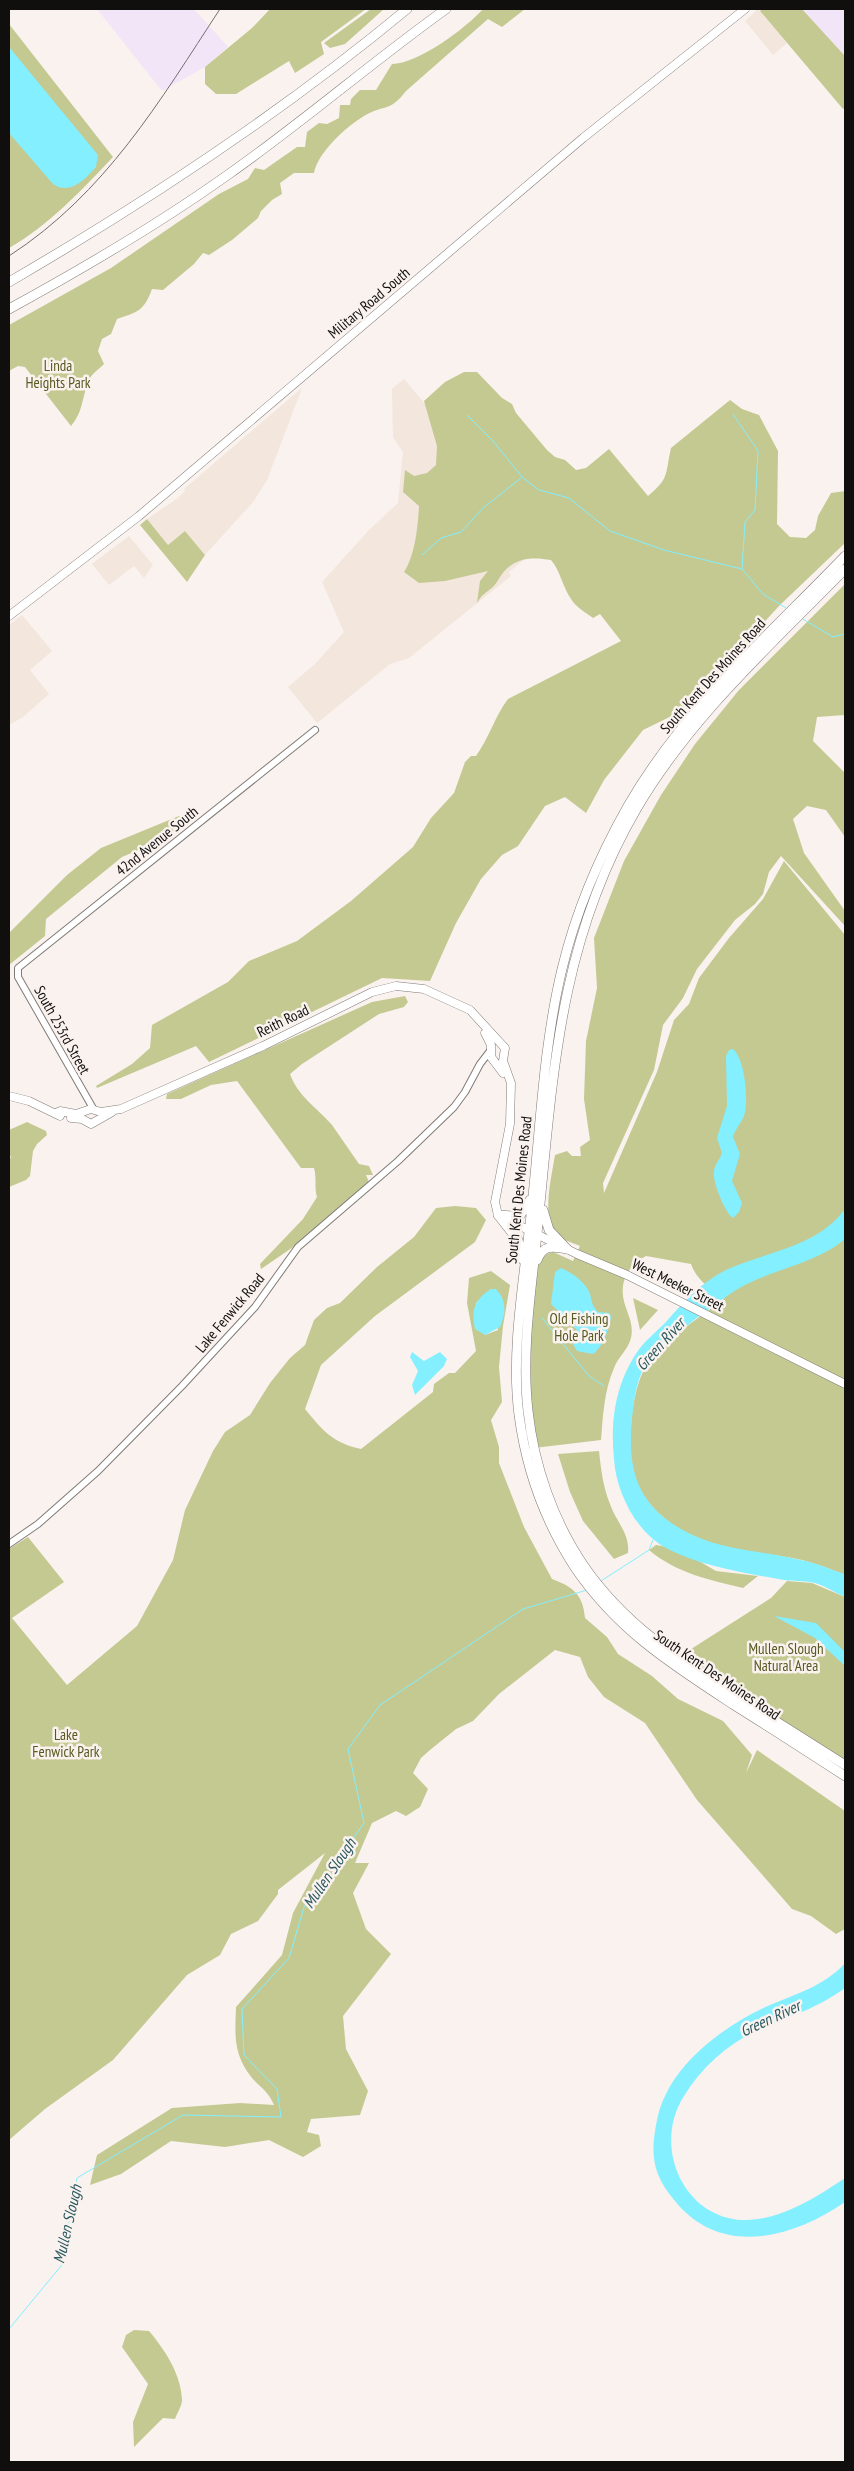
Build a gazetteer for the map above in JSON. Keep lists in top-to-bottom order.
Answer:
{
  "streets": {
    "highway": ["South Kent Des Moines Road"],
    "main road": ["Military Road South", "Reith Road", "West Meeker Street"],
    "street": ["42nd Avenue South", "South 253rd Street", "Lake Fenwick Road"]
  },
  "crossings": [
    ["South Kent Des Moines Road", "West Meeker Street"],
    ["42nd Avenue South", "South 253rd Street"],
    ["Reith Road", "South 253rd Street"],
    ["Reith Road", "Lake Fenwick Road"]
  ],
  "water": ["Green River", "Mullen Slough"],
  "parks": [
    "Linda Heights Park",
    "Old Fishing Hole Park",
    "Mullen Slough Natural Area",
    "Lake Fenwick Park"
  ]
}
